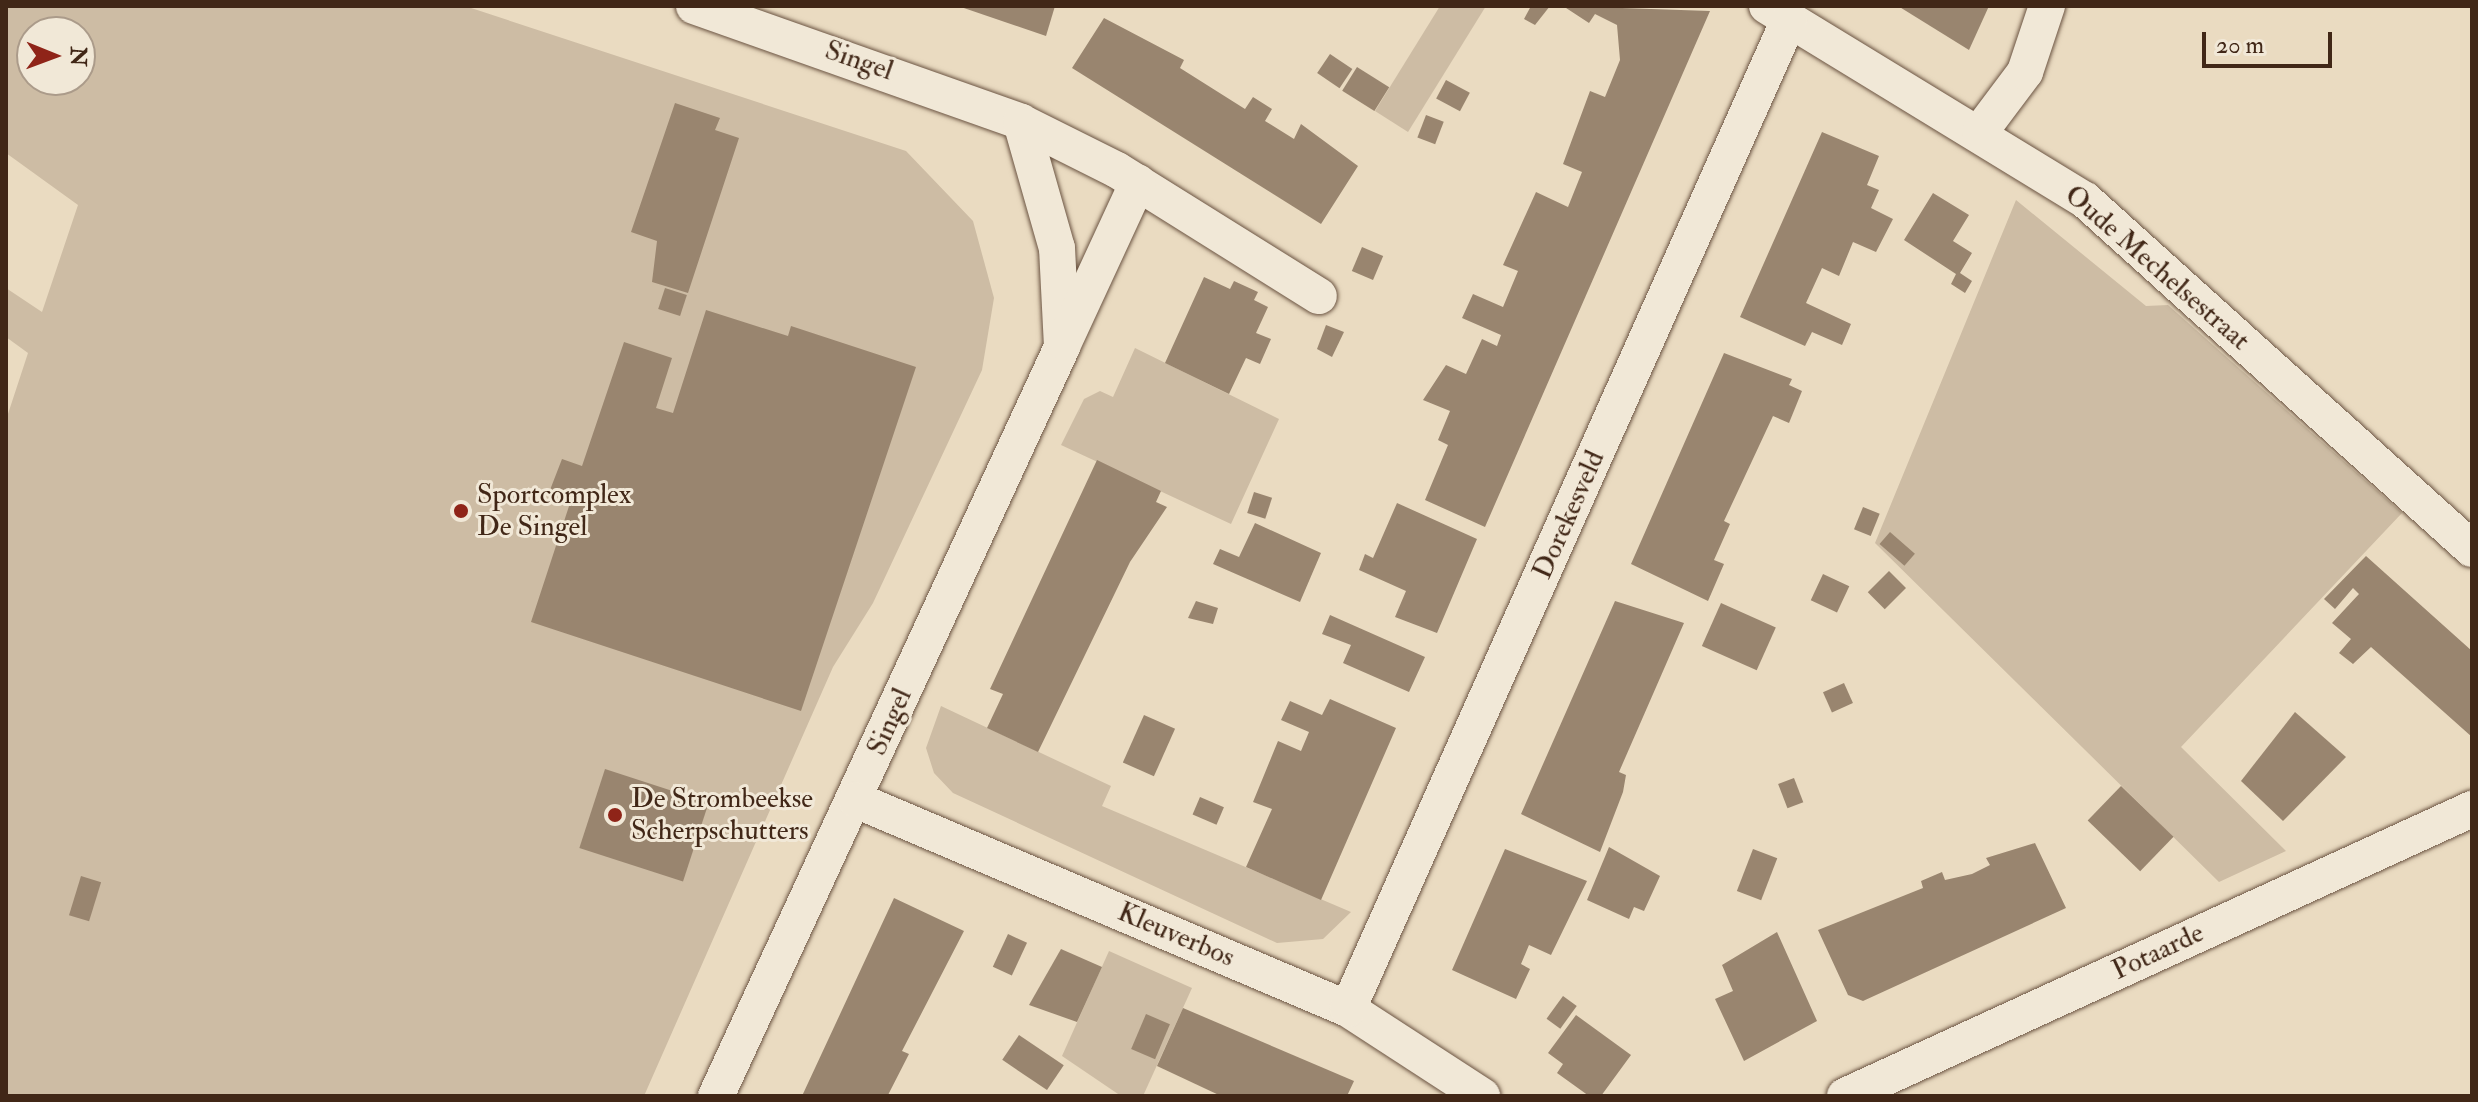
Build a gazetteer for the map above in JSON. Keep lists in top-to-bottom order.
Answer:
{
  "streets": {
    "street": [
      "Singel",
      "Oude Mechelsestraat",
      "Dorekesveld",
      "Kleuverbos",
      "Potaarde"
    ]
  },
  "crossings": [
    ["Singel", "Kleuverbos"],
    ["Oude Mechelsestraat", "Dorekesveld"],
    ["Dorekesveld", "Kleuverbos"]
  ],
  "places": ["Sportcomplex De Singel", "De Strombeekse Scherpschutters"],
  "scale_bar": "20 m",
  "north": "right"
}
